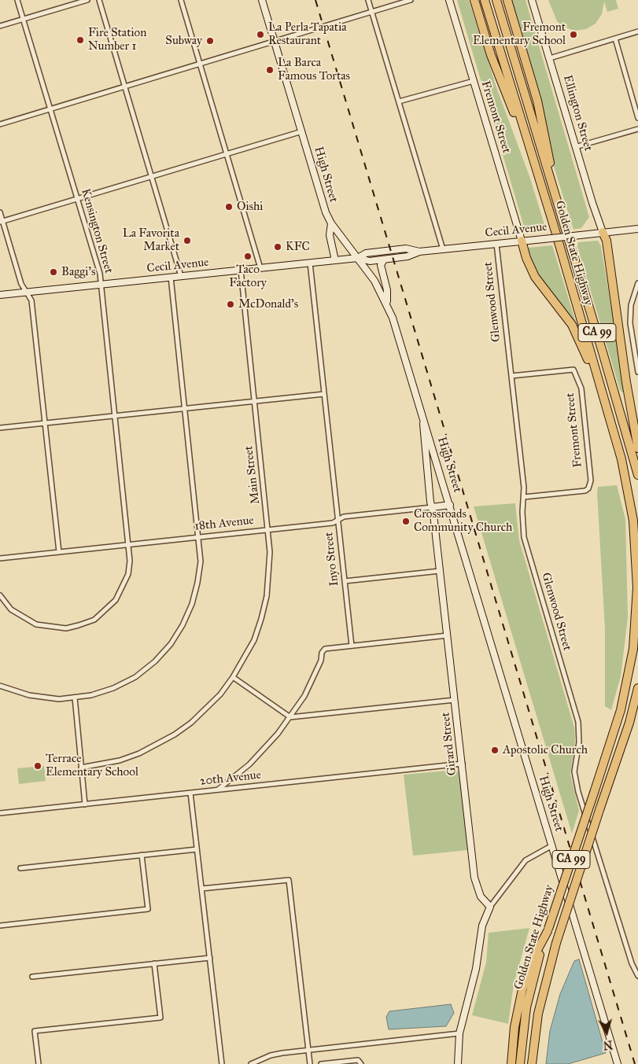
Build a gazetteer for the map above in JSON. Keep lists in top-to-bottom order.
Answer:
{
  "streets": {
    "highway": ["Golden State Highway", "CA 99"],
    "main road": [
      "Ellington Street",
      "Fremont Street",
      "High Street",
      "Cecil Avenue",
      "18th Avenue",
      "Girard Street"
    ],
    "street": [
      "Kensington Street",
      "Glenwood Street",
      "Main Street",
      "Inyo Street",
      "20th Avenue"
    ]
  },
  "crossings": [
    ["Ellington Street", "Cecil Avenue"],
    ["Fremont Street", "Cecil Avenue"],
    ["Fremont Street", "Glenwood Street"],
    ["High Street", "Cecil Avenue"],
    ["High Street", "18th Avenue"],
    ["High Street", "Girard Street"],
    ["Cecil Avenue", "Kensington Street"],
    ["Cecil Avenue", "Glenwood Street"],
    ["Cecil Avenue", "Main Street"],
    ["Cecil Avenue", "Inyo Street"],
    ["Kensington Street", "18th Avenue"],
    ["Main Street", "18th Avenue"],
    ["18th Avenue", "Inyo Street"],
    ["18th Avenue", "Girard Street"],
    ["Girard Street", "20th Avenue"]
  ],
  "places": [
    "La Perla Tapatia Restaurant",
    "Fremont Elementary School",
    "Fire Station Number 1",
    "Subway",
    "La Barca Famous Tortas",
    "Oishi",
    "La Favorita Market",
    "KFC",
    "Taco Factory",
    "Baggi's",
    "McDonald's",
    "Crossroads Community Church",
    "Apostolic Church",
    "Terrace Elementary School"
  ],
  "north": "bottom"
}
